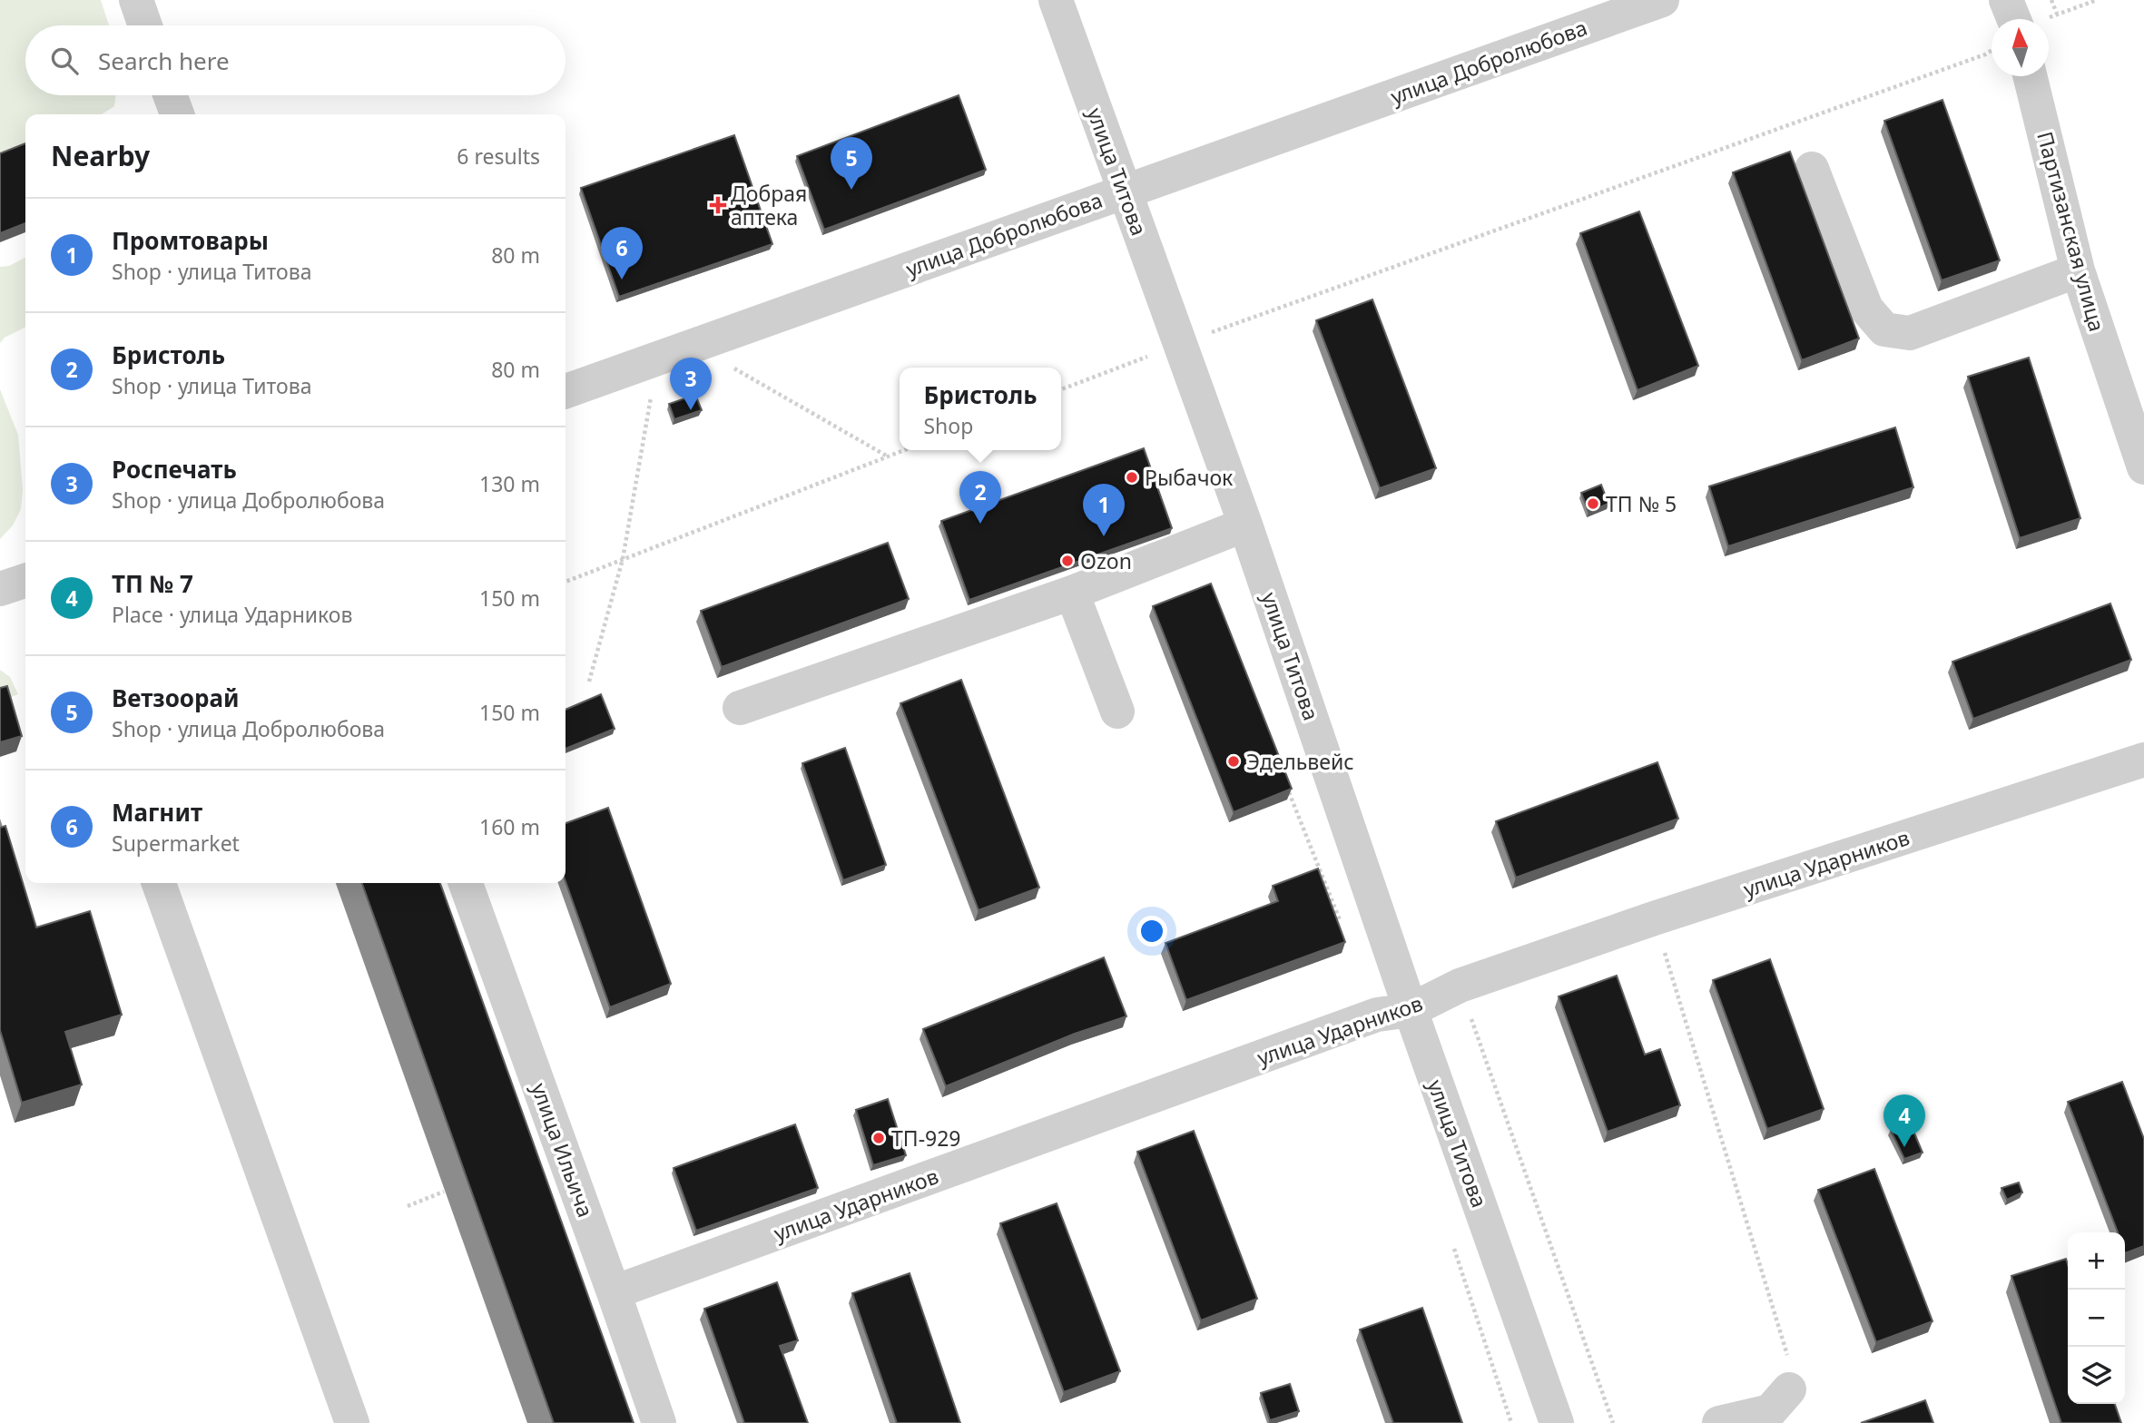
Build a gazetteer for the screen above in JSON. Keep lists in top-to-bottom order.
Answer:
{
  "streets": {
    "street": [
      "улица Добролюбова",
      "улица Титова",
      "Партизанская улица",
      "улица Ударников",
      "улица Ильича"
    ]
  },
  "crossings": [
    ["улица Добролюбова", "улица Титова"],
    ["улица Титова", "улица Ударников"],
    ["улица Ударников", "улица Ильича"]
  ],
  "places": {
    "health": ["Добрая аптека"],
    "other": [
      "Рыбачок",
      "ТП № 5",
      "Ozon",
      "Эдельвейс",
      "ТП-929"
    ]
  },
  "north": "top",
  "page": {
    "search": "Search here",
    "heading": ["Nearby", "6 results"],
    "pins": [
      "5",
      "6",
      "3",
      "2",
      "1",
      "4"
    ],
    "list": [
      {
        "mark": "1",
        "name": "Промтовары",
        "note": "Shop · улица Титова",
        "value": "80 m"
      },
      {
        "mark": "2",
        "name": "Бристоль",
        "note": "Shop · улица Титова",
        "value": "80 m"
      },
      {
        "mark": "3",
        "name": "Роспечать",
        "note": "Shop · улица Добролюбова",
        "value": "130 m"
      },
      {
        "mark": "4",
        "name": "ТП № 7",
        "note": "Place · улица Ударников",
        "value": "150 m"
      },
      {
        "mark": "5",
        "name": "Ветзоорай",
        "note": "Shop · улица Добролюбова",
        "value": "150 m"
      },
      {
        "mark": "6",
        "name": "Магнит",
        "note": "Supermarket",
        "value": "160 m"
      }
    ],
    "popup": ["Бристоль", "Shop"],
    "map_buttons": ["+", "−"]
  }
}
